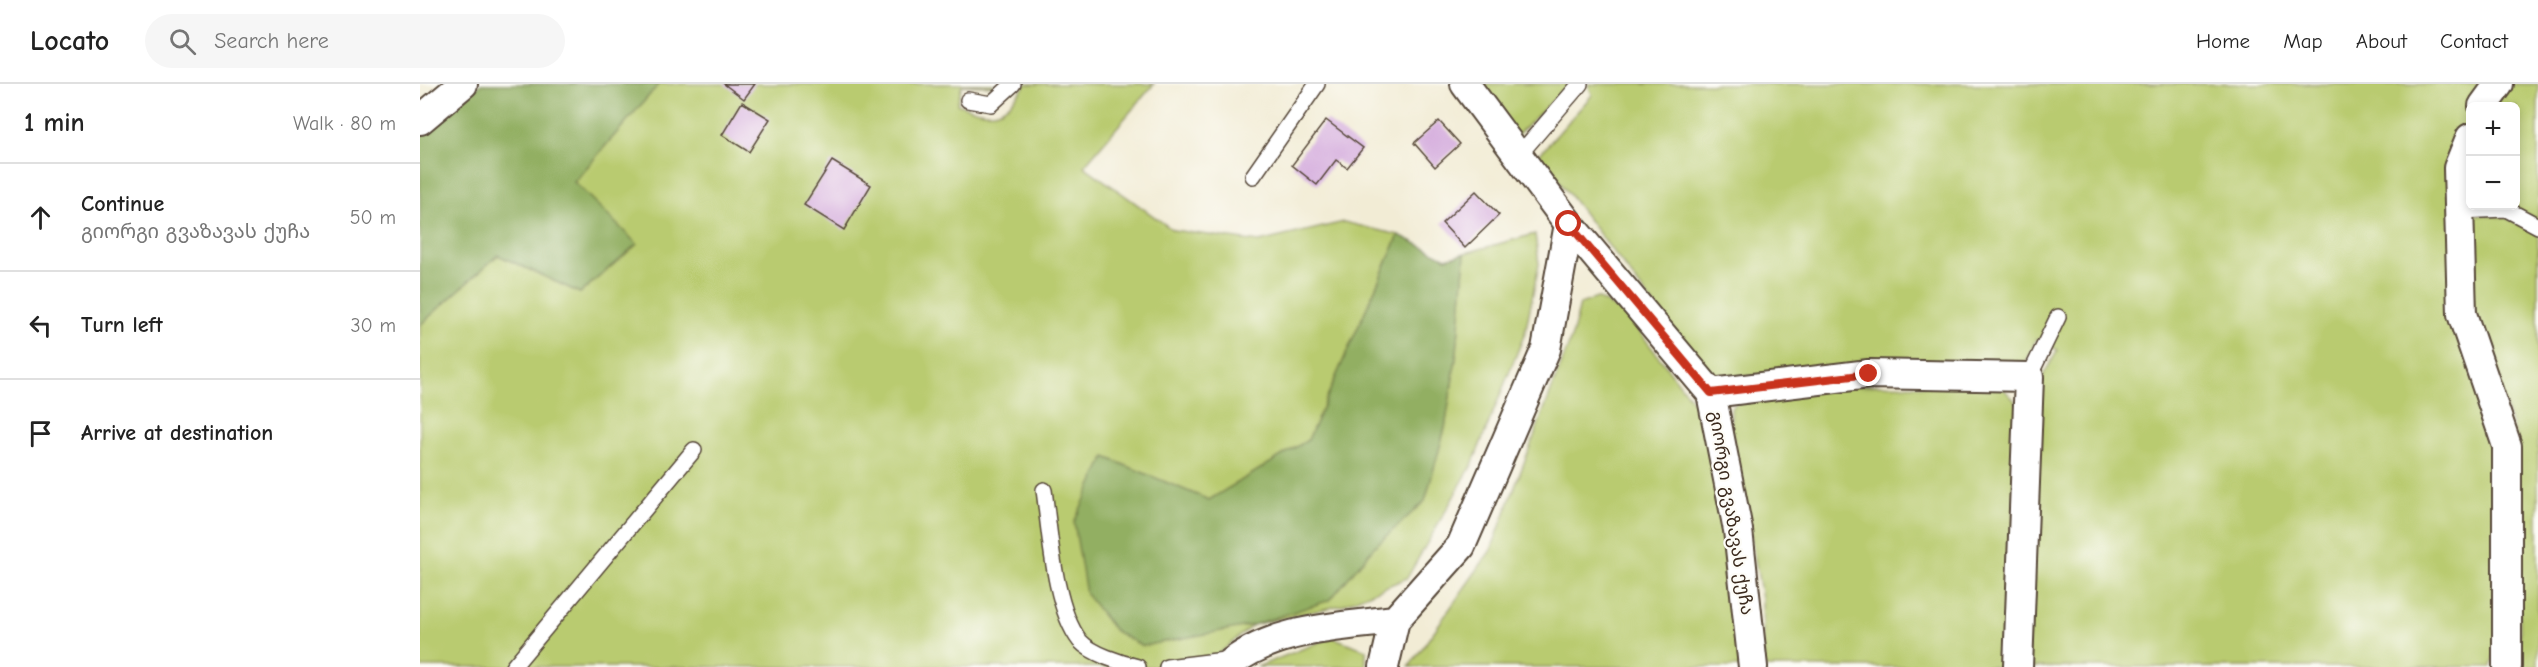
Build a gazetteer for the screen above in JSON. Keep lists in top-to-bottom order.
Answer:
{
  "streets": {
    "street": ["გიორგი გვაზავას ქუჩა"]
  },
  "page": {
    "header": "Locato",
    "search": "Search here",
    "nav": [
      "Home",
      "Map",
      "About",
      "Contact"
    ],
    "heading": ["1 min", "Walk · 80 m"],
    "map_buttons": ["+", "−"],
    "list": [
      ["Continue", "გიორგი გვაზავას ქუჩა", "50 m"],
      ["Turn left", "30 m"],
      "Arrive at destination"
    ]
  }
}
